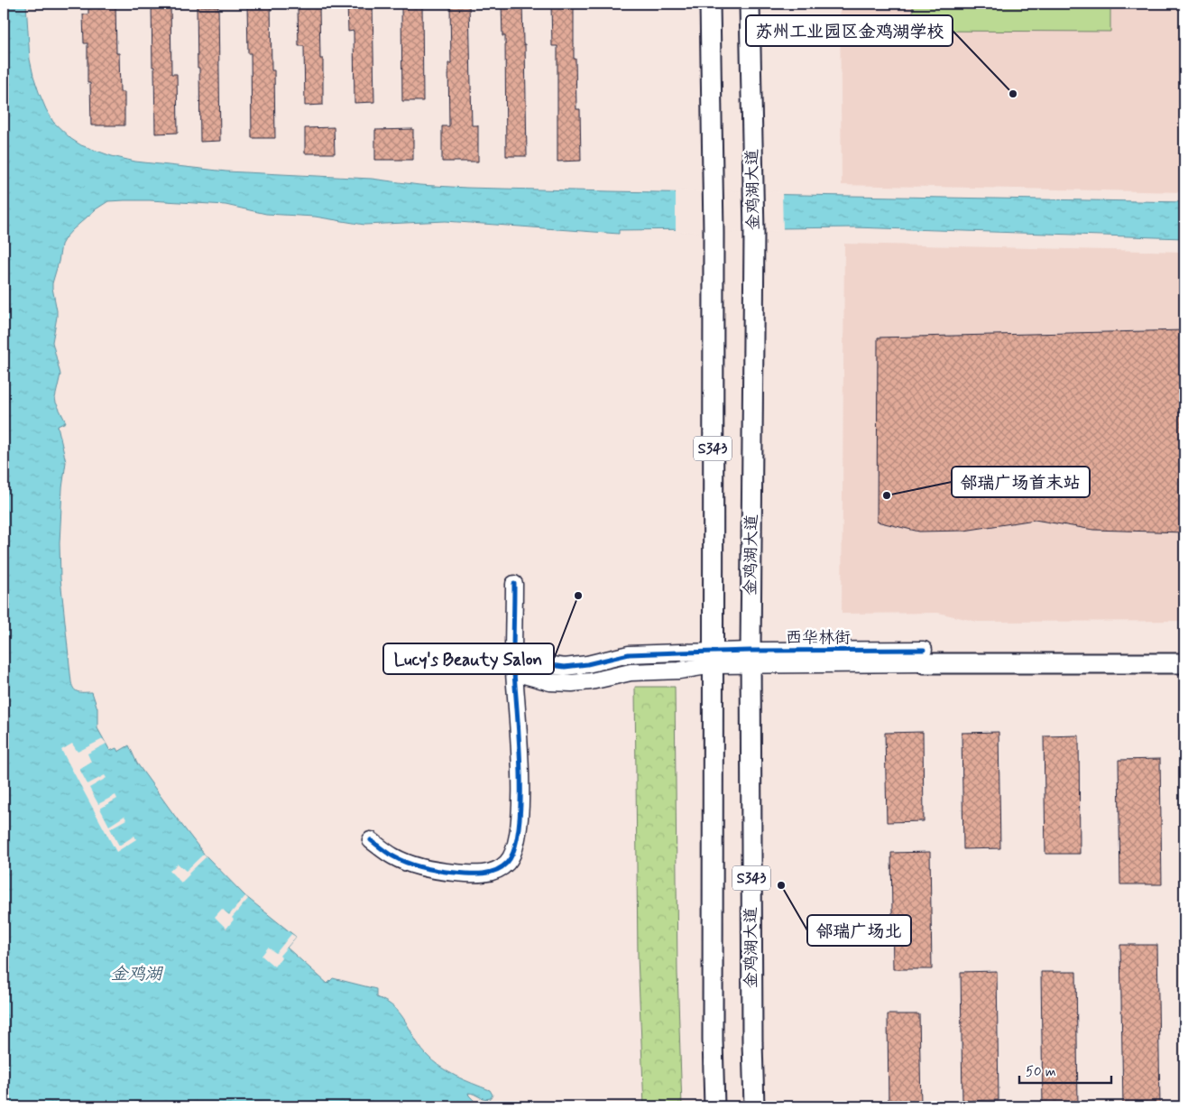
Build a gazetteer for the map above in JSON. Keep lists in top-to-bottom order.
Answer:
{
  "streets": {
    "main road": ["金鸡湖大道", "S343", "西华林街"]
  },
  "crossings": [
    ["金鸡湖大道", "西华林街"],
    ["S343", "西华林街"]
  ],
  "water": ["金鸡湖"],
  "places": [
    "苏州工业园区金鸡湖学校",
    "邻瑞广场首末站",
    "Lucy's Beauty Salon",
    "邻瑞广场北"
  ],
  "scale_bar": "50 m"
}
